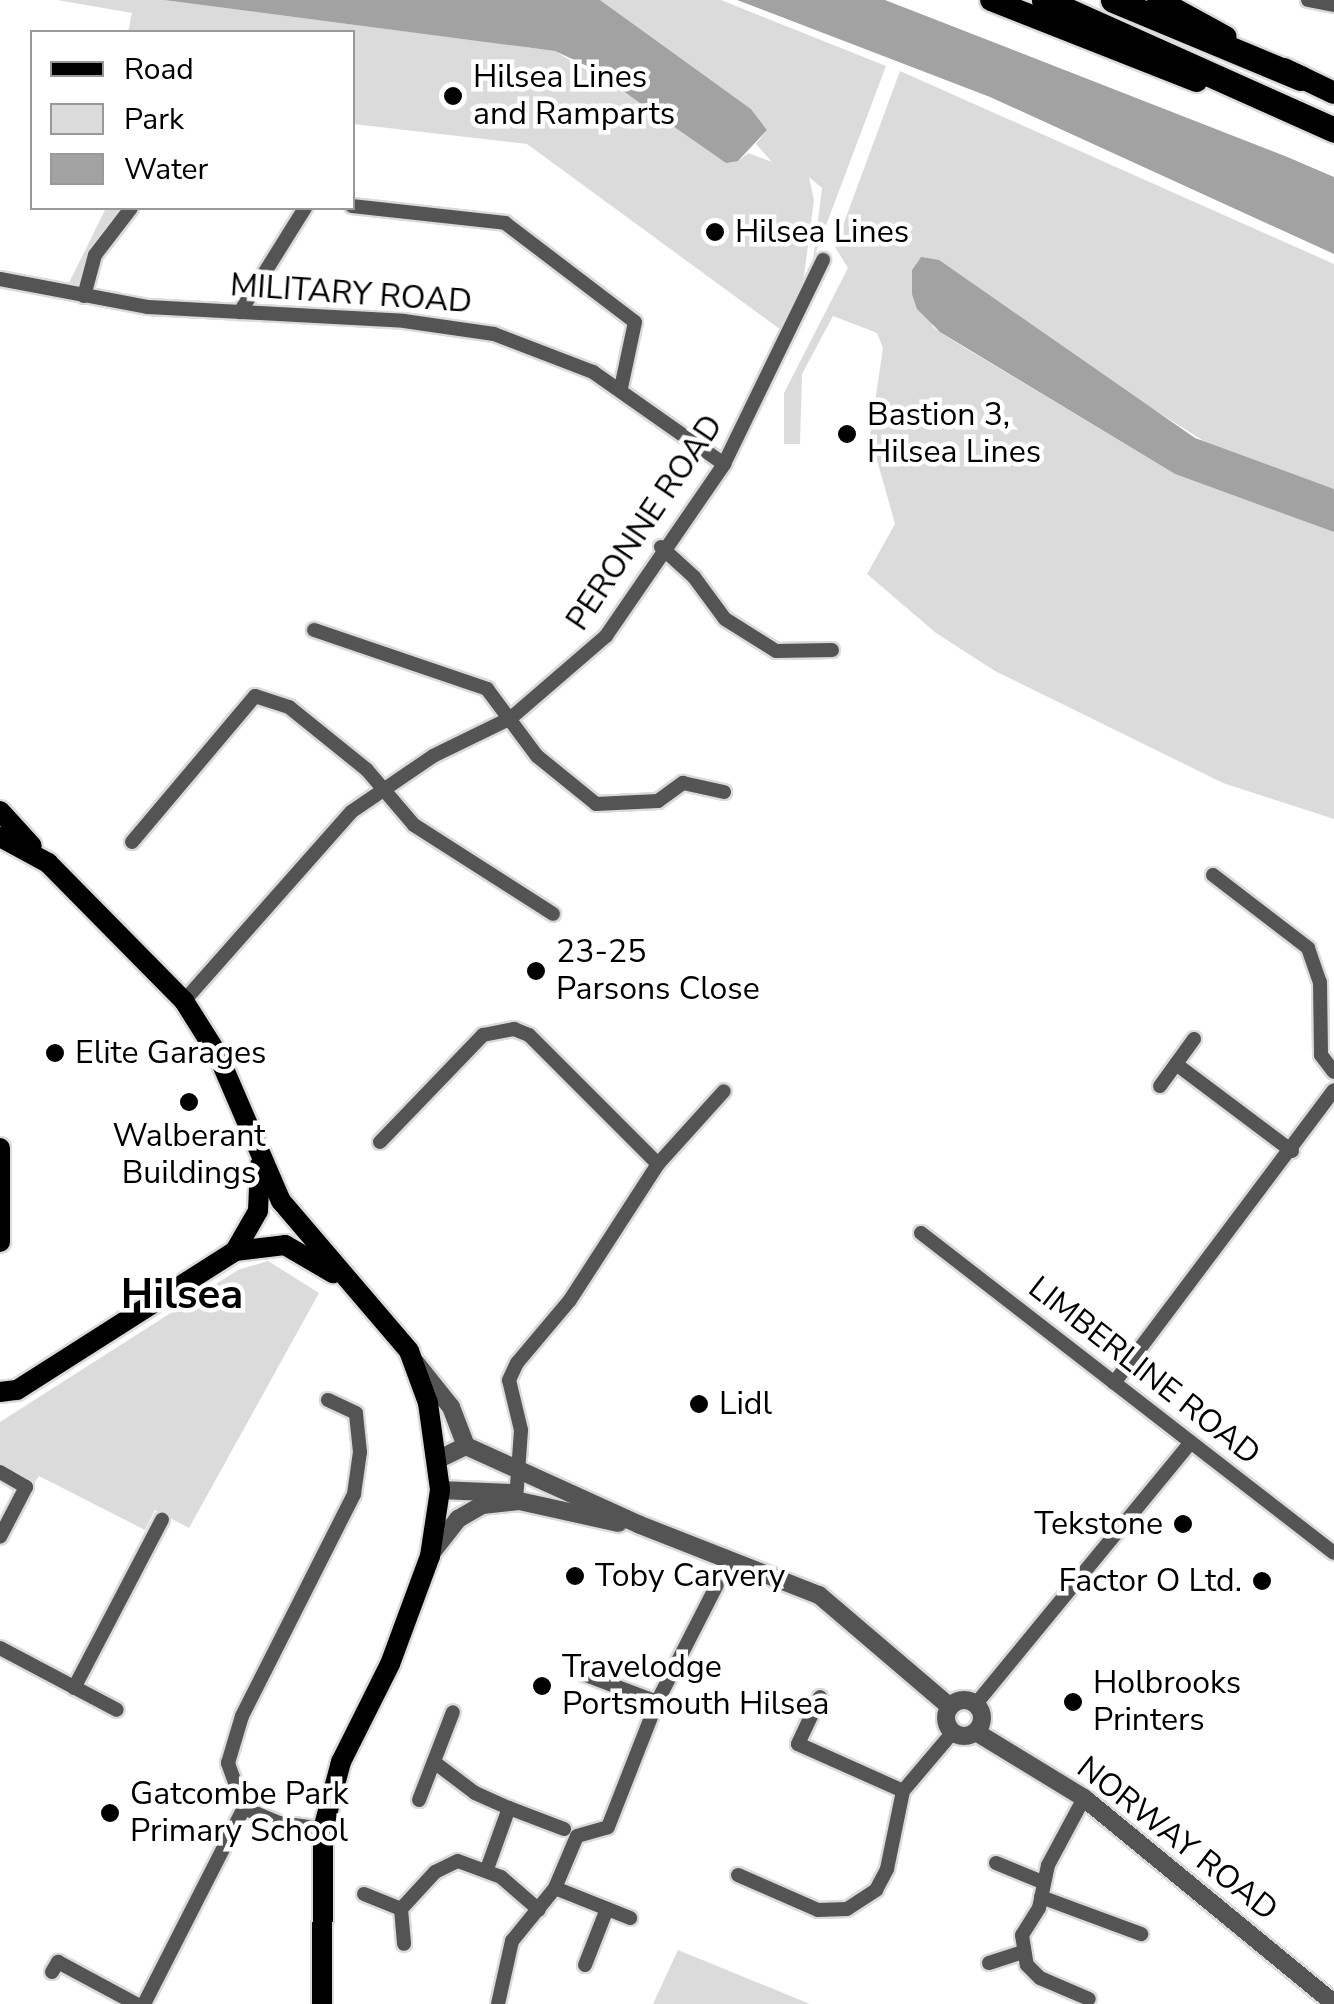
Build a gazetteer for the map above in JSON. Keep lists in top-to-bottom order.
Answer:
{
  "streets": {
    "street": [
      "MILITARY ROAD",
      "PERONNE ROAD",
      "LIMBERLINE ROAD",
      "NORWAY ROAD"
    ]
  },
  "crossings": [
    ["MILITARY ROAD", "PERONNE ROAD"]
  ],
  "districts": ["Hilsea"],
  "places": [
    "Hilsea Lines and Ramparts",
    "Hilsea Lines",
    "Bastion 3, Hilsea Lines",
    "23-25 Parsons Close",
    "Elite Garages",
    "Walberant Buildings",
    "Lidl",
    "Tekstone",
    "Toby Carvery",
    "Factor O Ltd.",
    "Travelodge Portsmouth Hilsea",
    "Holbrooks Printers",
    "Gatcombe Park Primary School"
  ],
  "legend": ["Road", "Park", "Water"]
}
